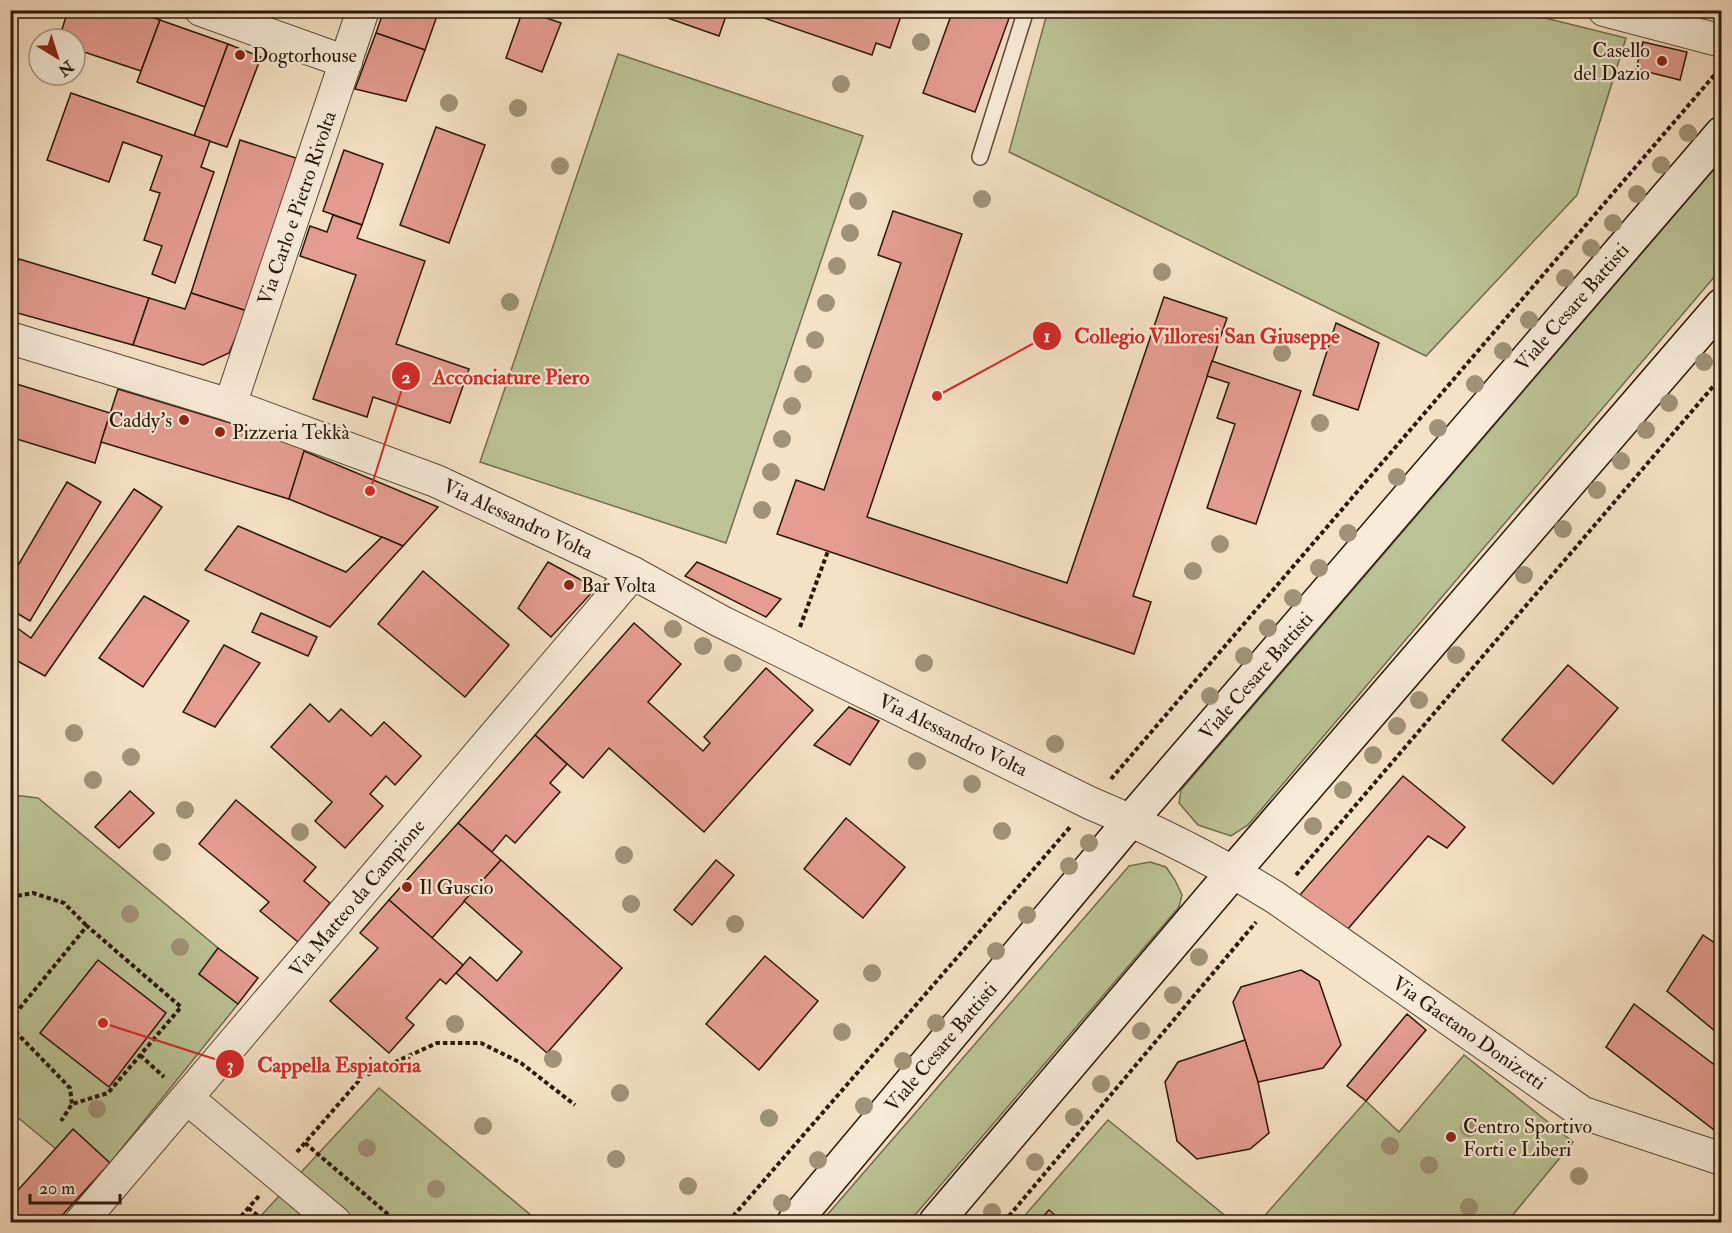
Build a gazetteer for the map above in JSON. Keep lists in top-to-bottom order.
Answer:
{
  "streets": {
    "main road": ["Viale Cesare Battisti"],
    "street": [
      "Via Carlo e Pietro Rivolta",
      "Via Alessandro Volta",
      "Via Matteo da Campione",
      "Via Gaetano Donizetti"
    ]
  },
  "crossings": [
    ["Via Carlo e Pietro Rivolta", "Via Alessandro Volta"],
    ["Viale Cesare Battisti", "Via Alessandro Volta"],
    ["Via Alessandro Volta", "Via Matteo da Campione"],
    ["Via Alessandro Volta", "Via Gaetano Donizetti"]
  ],
  "places": [
    "Dogtorhouse",
    "Casello del Dazio",
    "Collegio Villoresi San Giuseppe",
    "Caddy's",
    "Pizzeria Tekkà",
    "Acconciature Piero",
    "Bar Volta",
    "Il Guscio",
    "Cappella Espiatoria",
    "Centro Sportivo Forti e Liberi"
  ],
  "scale_bar": "20 m",
  "north": "bottom right"
}
